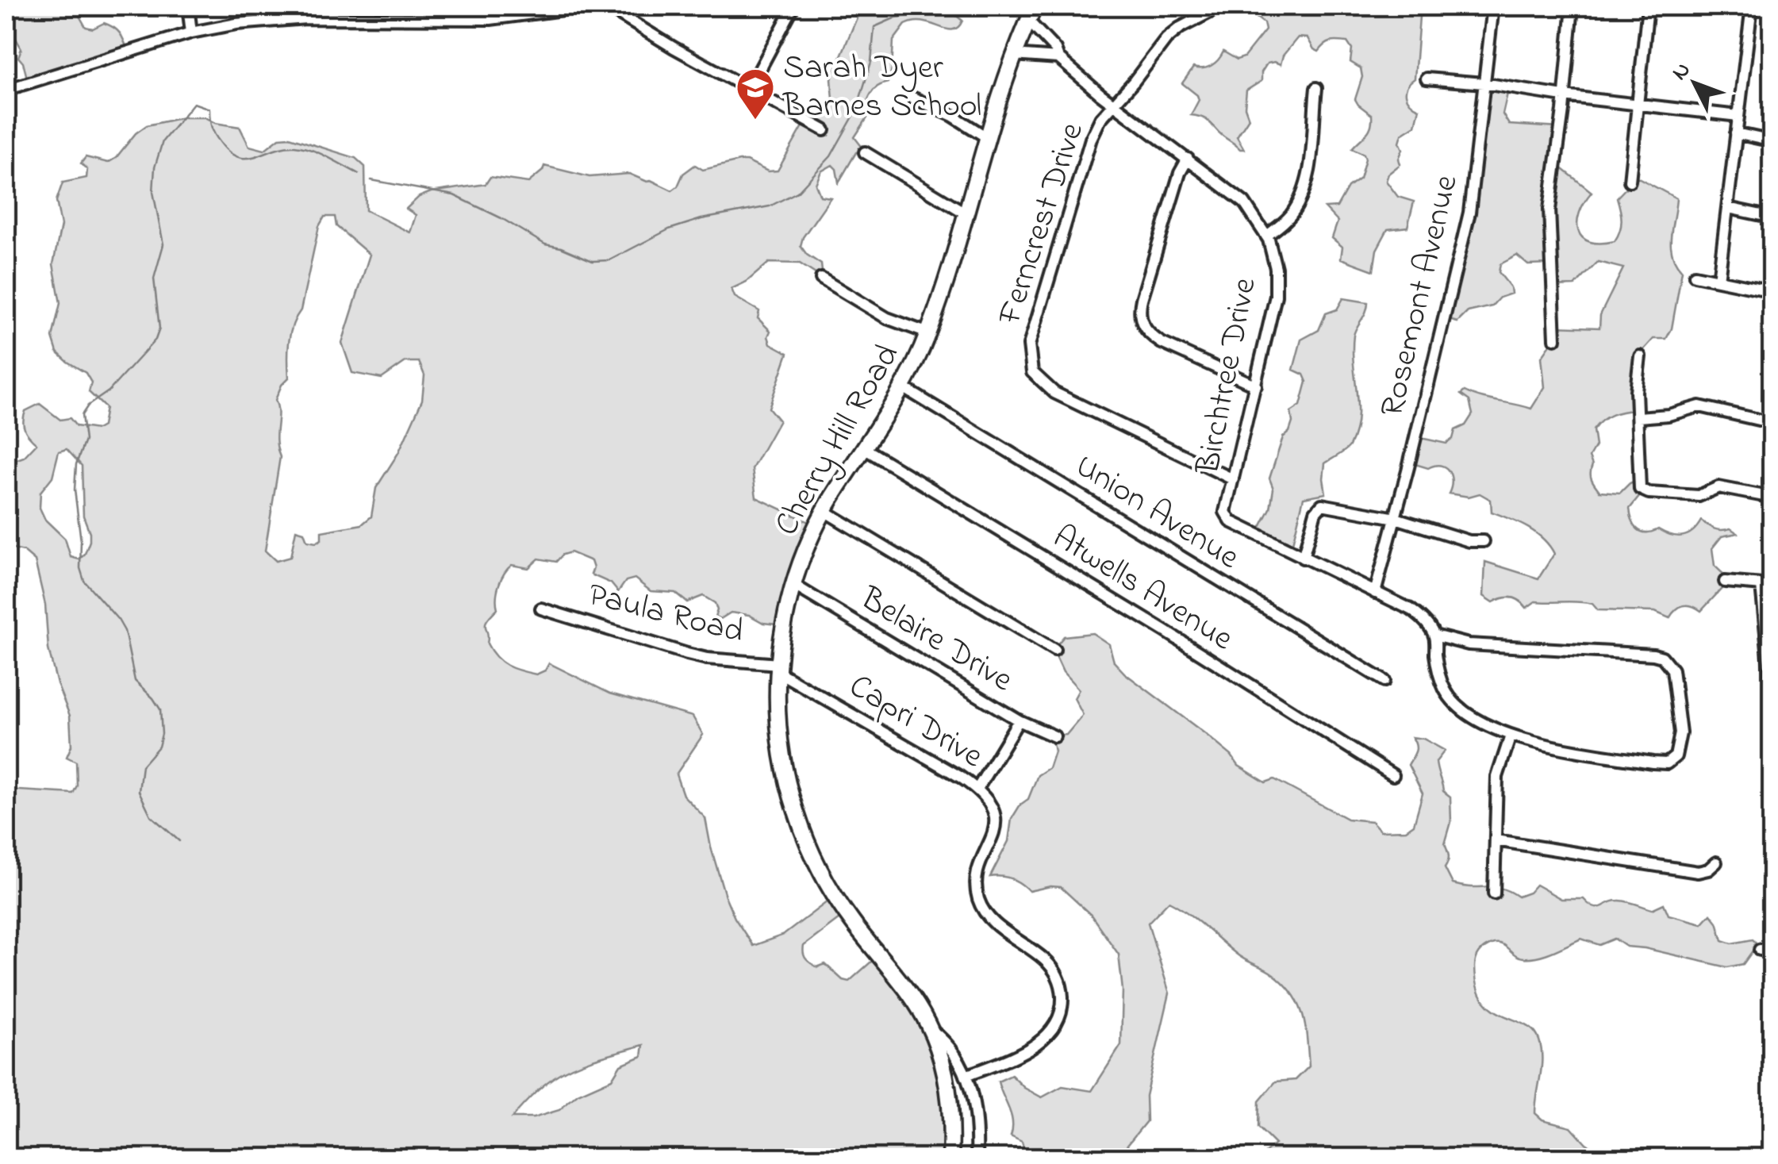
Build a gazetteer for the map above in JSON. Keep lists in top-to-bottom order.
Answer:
{
  "streets": {
    "main road": ["Cherry Hill Road"],
    "street": [
      "Ferncrest Drive",
      "Rosemont Avenue",
      "Birchtree Drive",
      "Union Avenue",
      "Atwells Avenue",
      "Paula Road",
      "Belaire Drive",
      "Capri Drive"
    ]
  },
  "crossings": [
    ["Ferncrest Drive", "Birchtree Drive"],
    ["Birchtree Drive", "Cherry Hill Road"],
    ["Cherry Hill Road", "Union Avenue"],
    ["Cherry Hill Road", "Atwells Avenue"],
    ["Cherry Hill Road", "Paula Road"],
    ["Cherry Hill Road", "Belaire Drive"],
    ["Cherry Hill Road", "Capri Drive"],
    ["Paula Road", "Capri Drive"]
  ],
  "places": {
    "school or university": ["Sarah Dyer Barnes School"]
  },
  "north": "top left"
}
